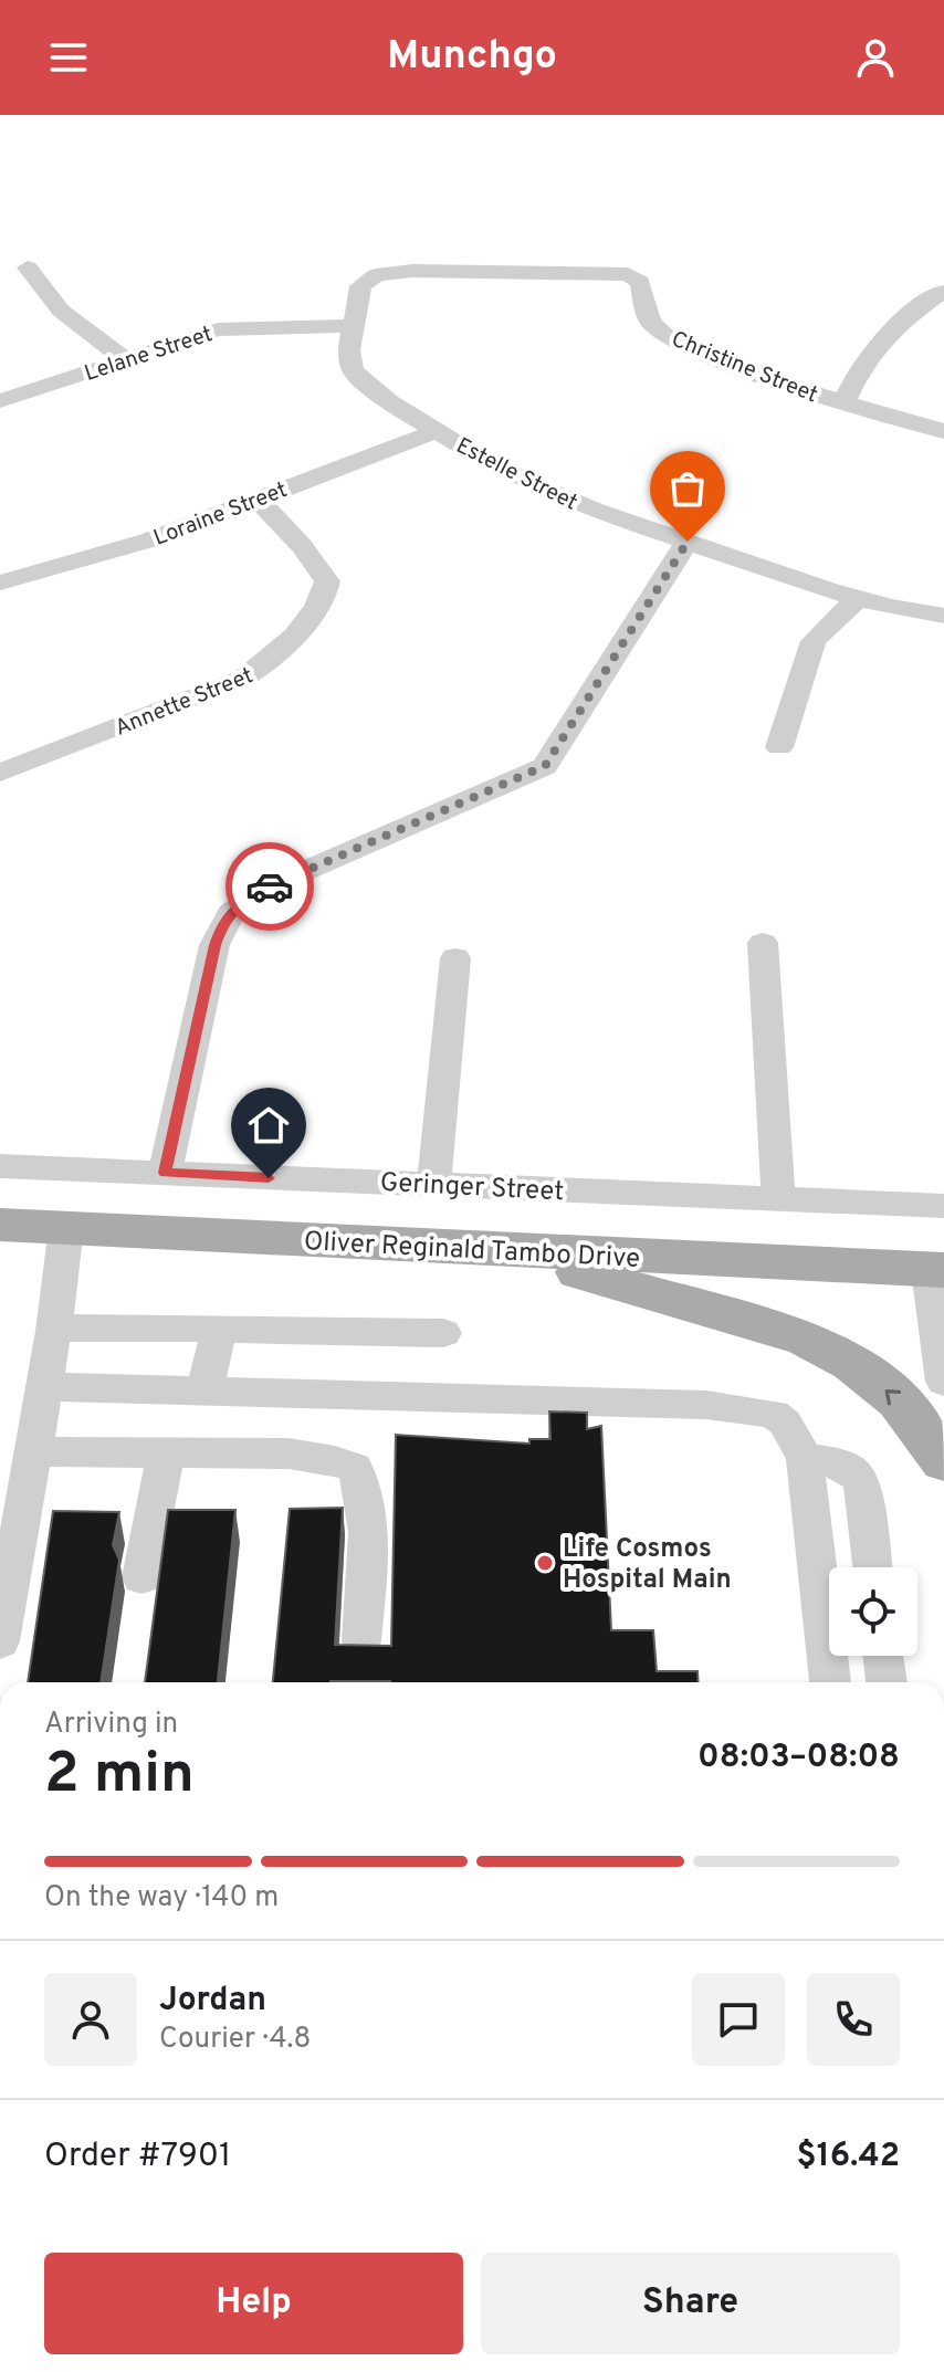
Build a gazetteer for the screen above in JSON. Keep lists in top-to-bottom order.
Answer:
{
  "streets": {
    "main road": ["Oliver Reginald Tambo Drive"],
    "street": [
      "Lelane Street",
      "Christine Street",
      "Estelle Street",
      "Loraine Street",
      "Annette Street",
      "Geringer Street"
    ]
  },
  "crossings": [
    ["Lelane Street", "Christine Street"],
    ["Lelane Street", "Estelle Street"],
    ["Christine Street", "Estelle Street"],
    ["Estelle Street", "Loraine Street"],
    ["Loraine Street", "Annette Street"]
  ],
  "places": ["Life Cosmos Hospital Main"],
  "page": {
    "header": "Munchgo",
    "heading": ["2 min", "Arriving in", "08:03–08:08"],
    "panel": [
      "Jordan",
      "Courier · 4.8",
      "Order #7901",
      "$16.42"
    ],
    "bar": "On the way · 140 m",
    "buttons": ["Help", "Share"]
  }
}
